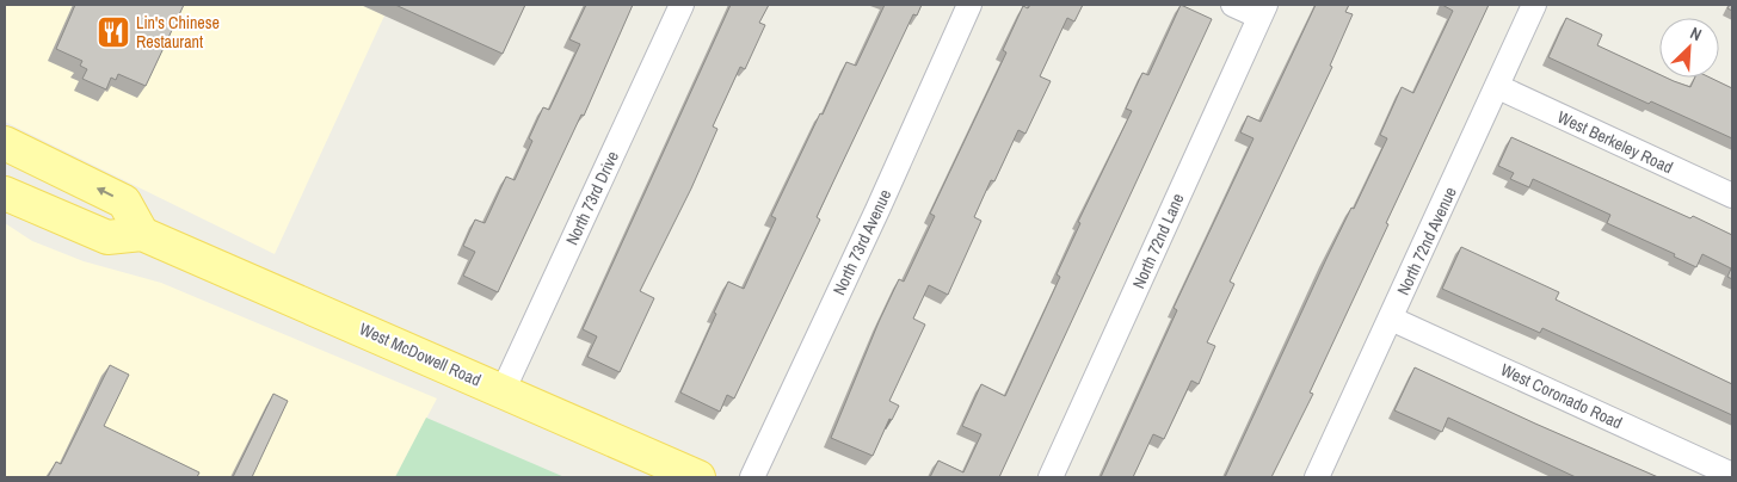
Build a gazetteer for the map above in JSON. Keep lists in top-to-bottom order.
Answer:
{
  "streets": {
    "main road": ["West McDowell Road"],
    "street": [
      "West Berkeley Road",
      "North 73rd Drive",
      "North 72nd Lane",
      "North 72nd Avenue",
      "North 73rd Avenue",
      "West Coronado Road"
    ]
  },
  "crossings": [
    ["West Berkeley Road", "North 72nd Avenue"],
    ["North 73rd Drive", "West McDowell Road"],
    ["North 72nd Avenue", "West Coronado Road"]
  ],
  "places": {
    "restaurant": ["Lin's Chinese Restaurant"]
  },
  "north": "top right"
}
